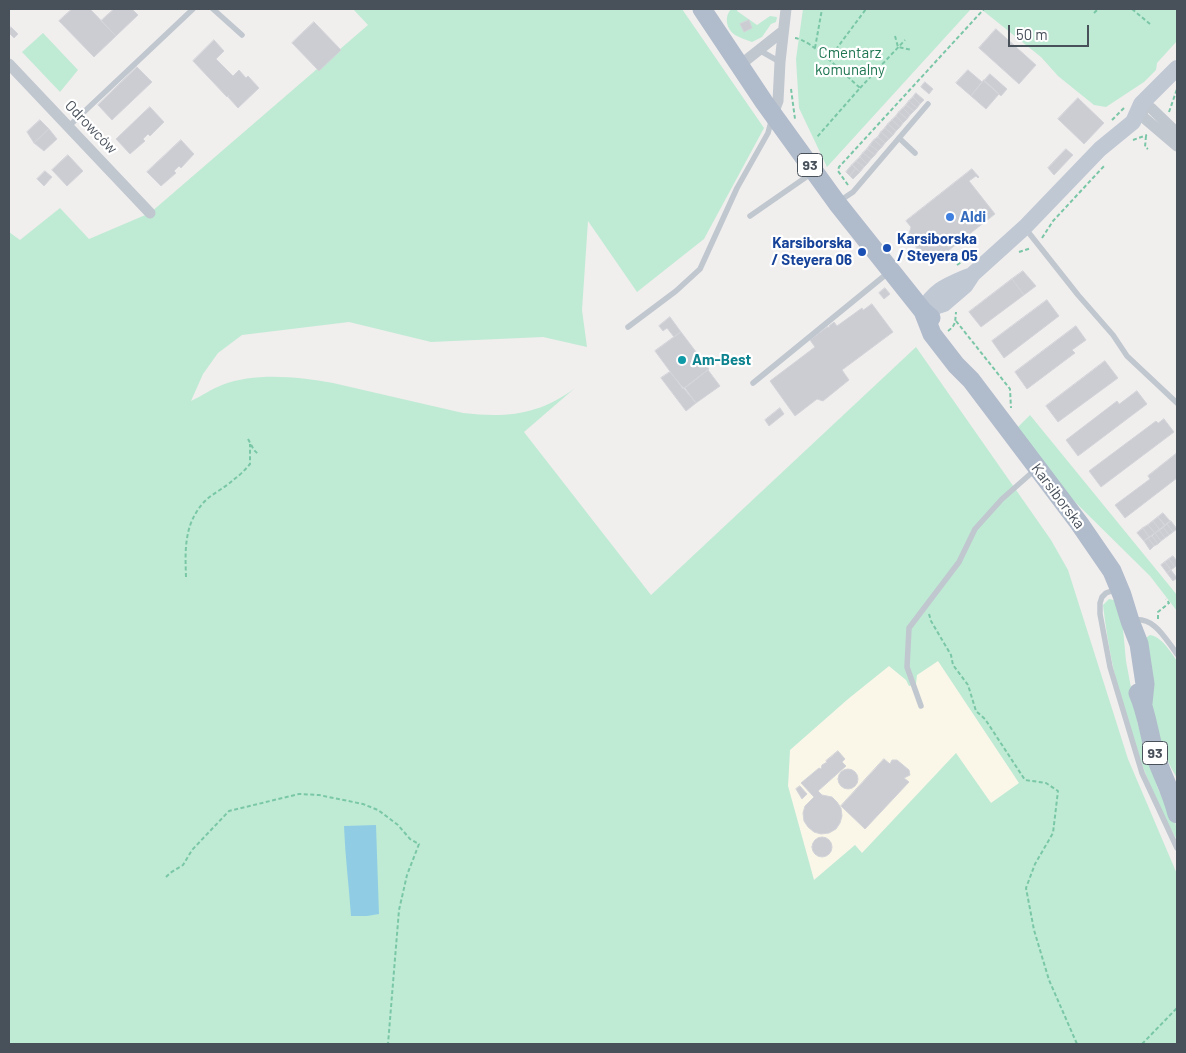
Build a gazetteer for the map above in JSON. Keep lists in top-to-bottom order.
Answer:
{
  "streets": {
    "main road": ["93", "Karsiborska"],
    "street": ["Odrowców"]
  },
  "crossings": [
    ["93", "Karsiborska"]
  ],
  "parks": ["Cmentarz komunalny"],
  "places": [
    "Aldi",
    "Karsiborska / Steyera 05",
    "Karsiborska / Steyera 06",
    "Am-Best"
  ],
  "scale_bar": "50 m"
}
